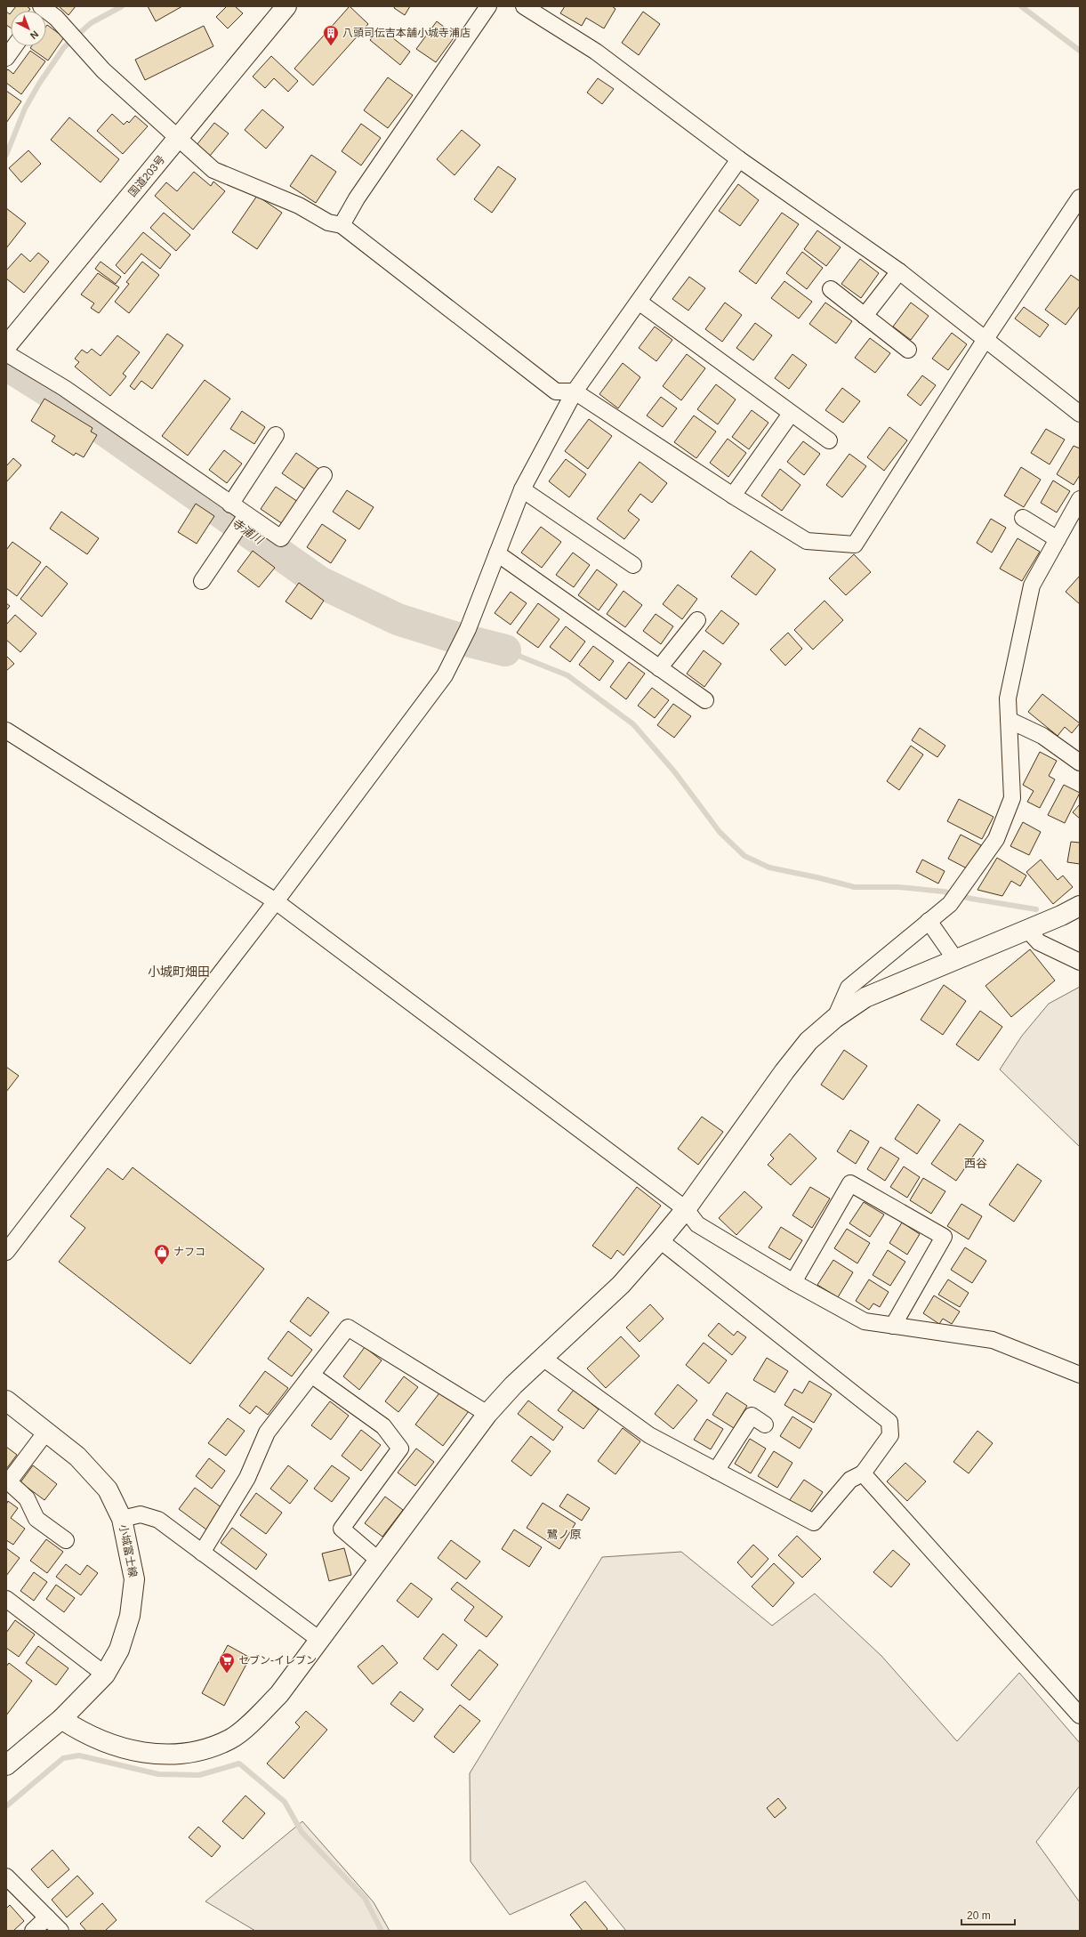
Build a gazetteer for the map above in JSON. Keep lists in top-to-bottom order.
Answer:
{
  "streets": {
    "main road": ["国道203号", "小城富士線"]
  },
  "districts": ["小城町畑田", "西谷", "鷺ノ原"],
  "water": ["寺浦川"],
  "places": {
    "building": ["八頭司伝吉本舗小城寺浦店"],
    "shop": ["ナフコ"],
    "supermarket": ["セブン-イレブン"]
  },
  "scale_bar": "20 m",
  "north": "bottom right"
}
